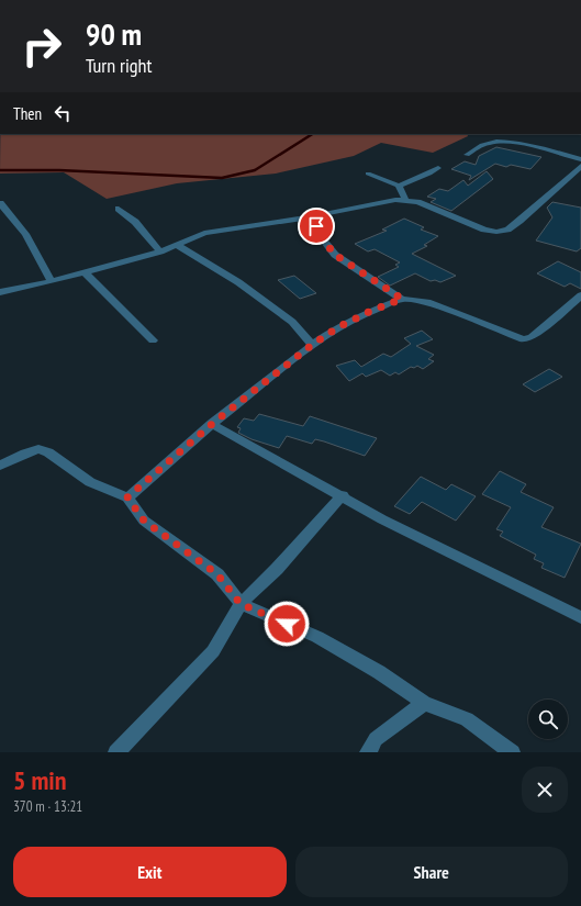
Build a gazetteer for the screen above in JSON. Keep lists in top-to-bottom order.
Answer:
{
  "page": {
    "turn": ["90 m", "Turn right"],
    "then": "Then",
    "heading": ["5 min", "370 m · 13:21"],
    "buttons": ["Exit", "Share"]
  }
}
